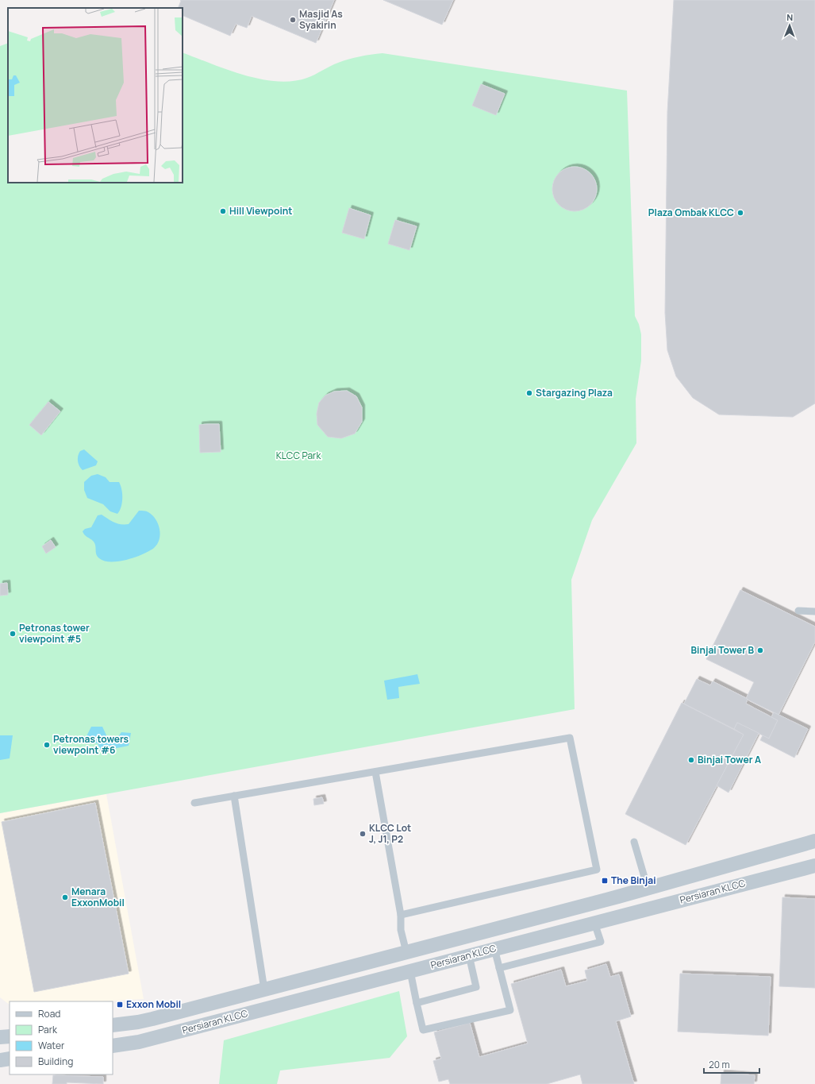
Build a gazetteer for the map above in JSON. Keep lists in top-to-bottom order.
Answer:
{
  "streets": {
    "street": ["Persiaran KLCC"]
  },
  "parks": ["KLCC Park"],
  "places": {
    "other": [
      "Masjid As Syakirin",
      "Hill Viewpoint",
      "Plaza Ombak KLCC",
      "Stargazing Plaza",
      "Petronas tower viewpoint #5",
      "Binjai Tower B",
      "Petronas towers viewpoint #6",
      "Binjai Tower A",
      "KLCC Lot J, J1, P2",
      "Menara ExxonMobil"
    ],
    "transit": ["The Binjai", "Exxon Mobil"]
  },
  "legend": [
    "Road",
    "Park",
    "Water",
    "Building"
  ],
  "scale_bar": "20 m",
  "north": "top"
}
